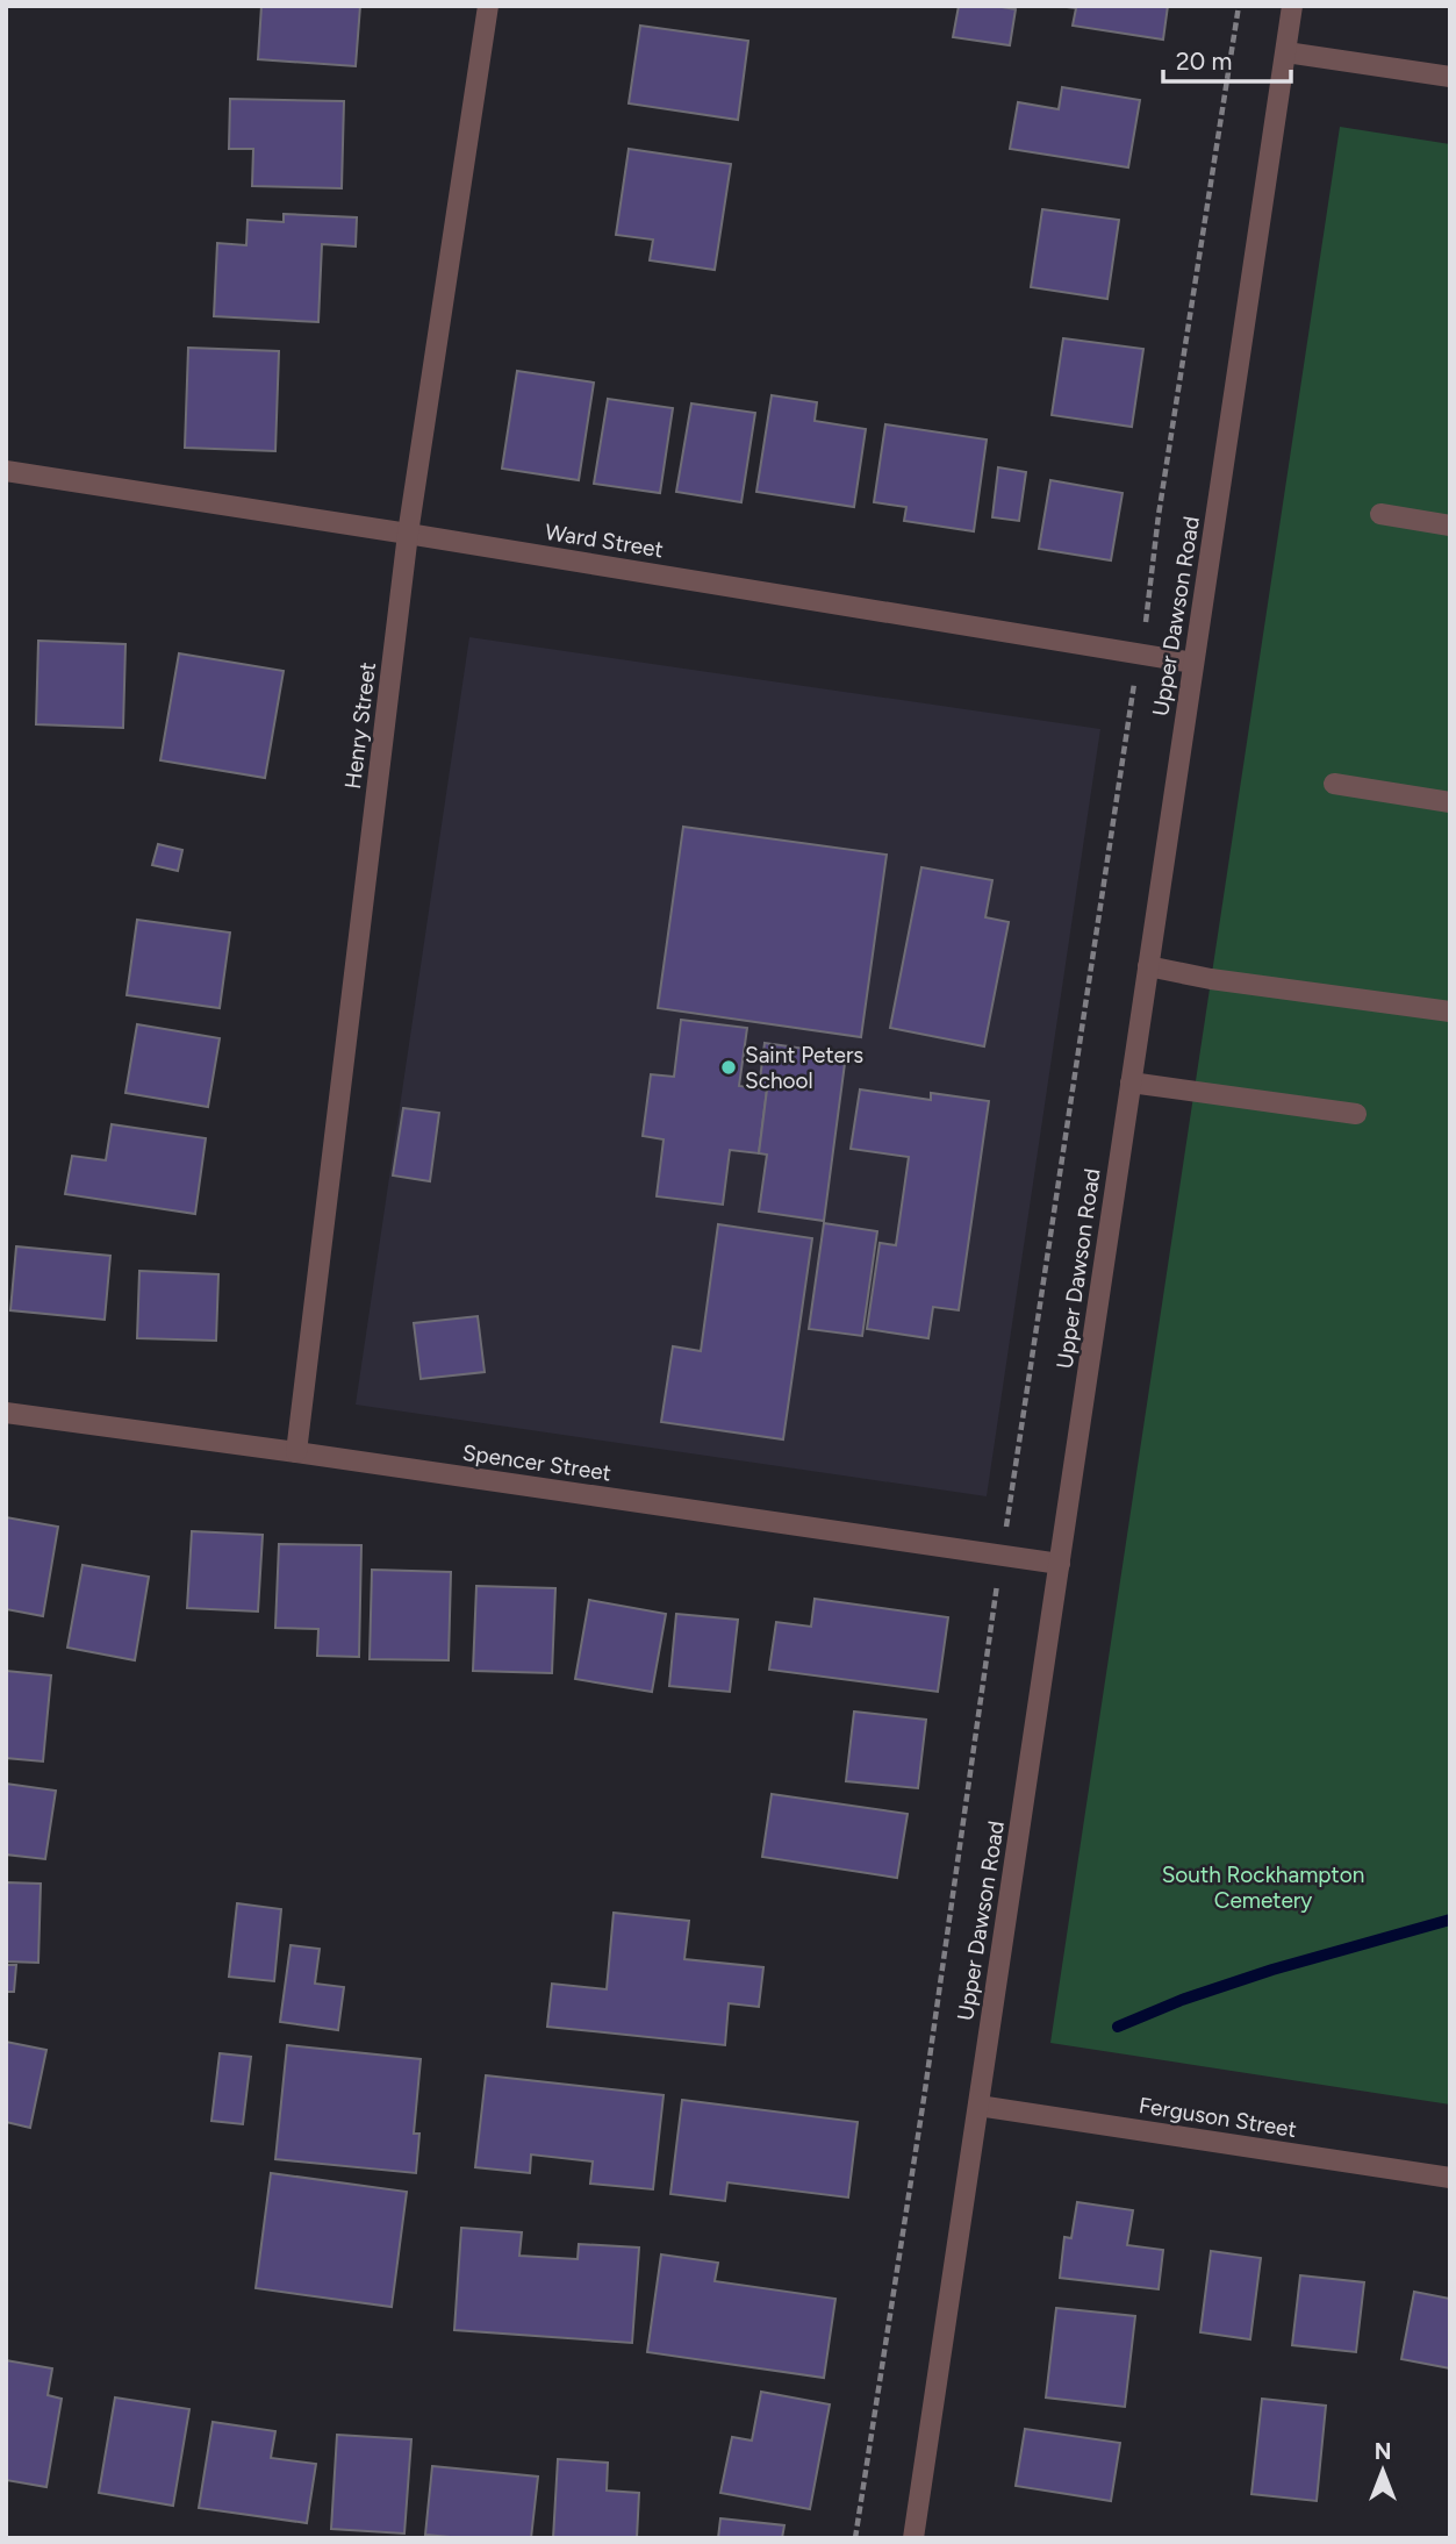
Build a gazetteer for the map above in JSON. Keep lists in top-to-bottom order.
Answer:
{
  "streets": {
    "street": [
      "Ward Street",
      "Upper Dawson Road",
      "Henry Street",
      "Spencer Street",
      "Ferguson Street"
    ]
  },
  "crossings": [
    ["Ward Street", "Upper Dawson Road"],
    ["Ward Street", "Henry Street"],
    ["Upper Dawson Road", "Spencer Street"],
    ["Upper Dawson Road", "Ferguson Street"],
    ["Henry Street", "Spencer Street"]
  ],
  "parks": ["South Rockhampton Cemetery"],
  "places": ["Saint Peters School"],
  "scale_bar": "20 m",
  "north": "top"
}
